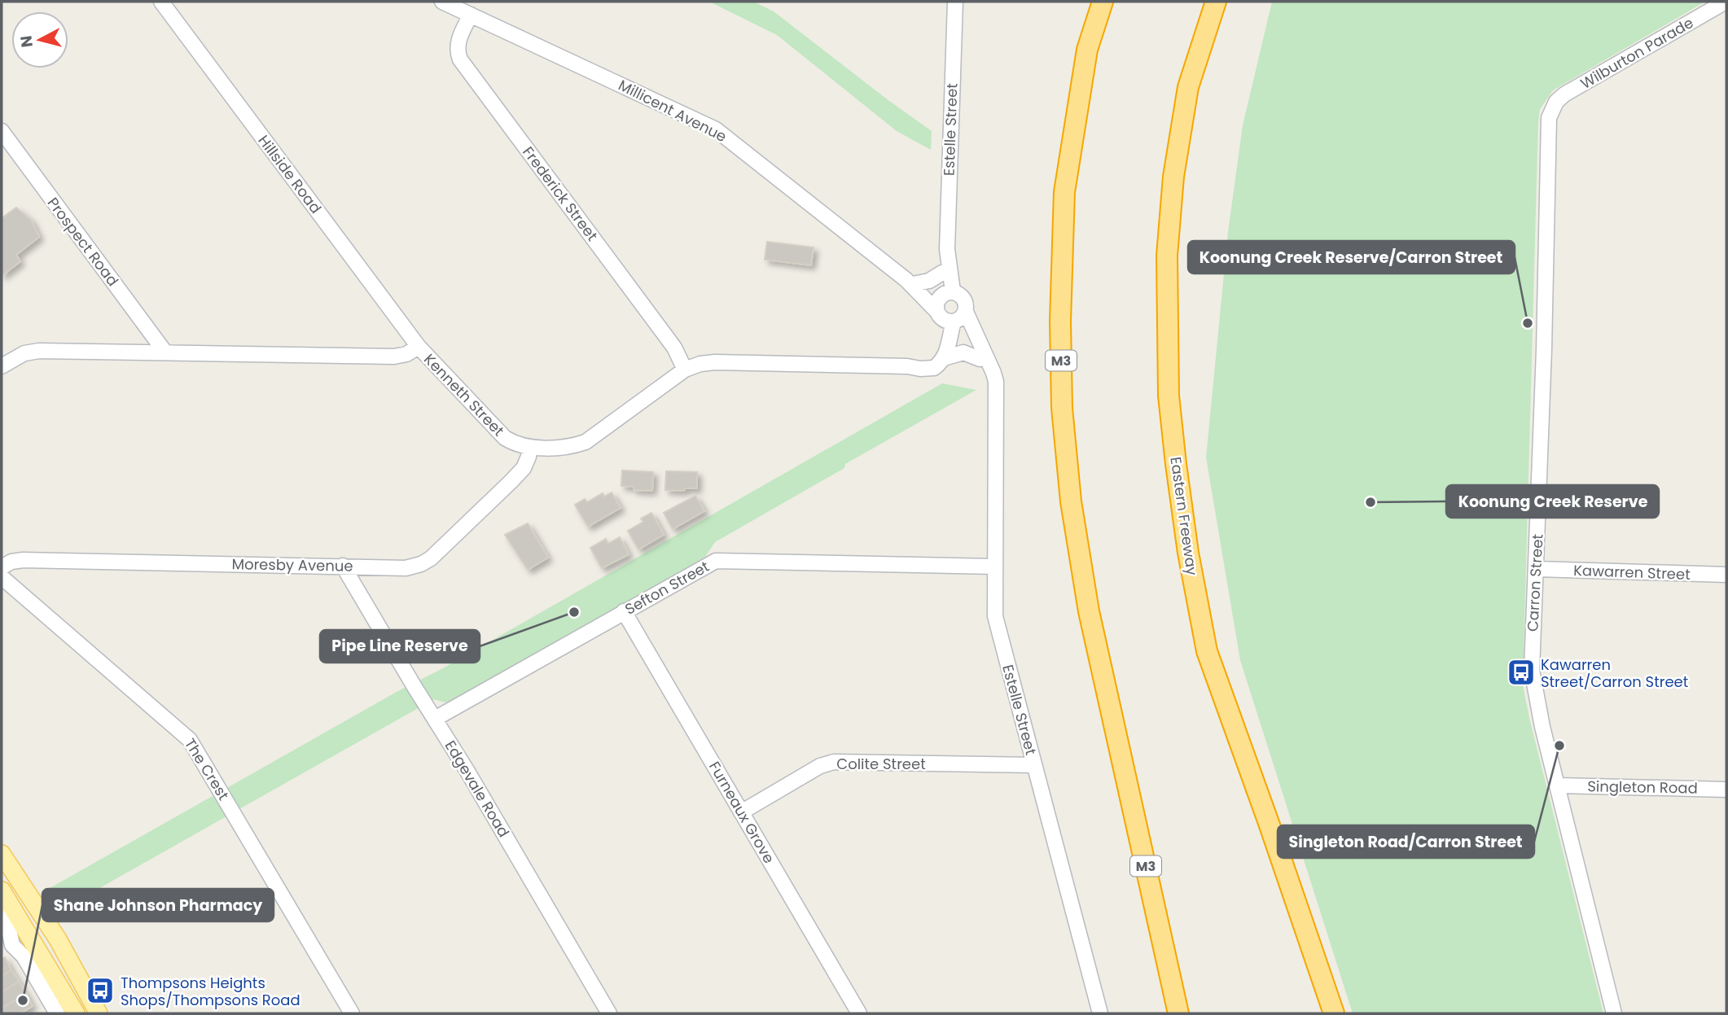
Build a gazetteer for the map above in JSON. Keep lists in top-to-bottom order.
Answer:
{
  "streets": {
    "highway": ["M3", "Eastern Freeway"],
    "street": [
      "Wilburton Parade",
      "Millicent Avenue",
      "Estelle Street",
      "Hillside Road",
      "Frederick Street",
      "Prospect Road",
      "Kenneth Street",
      "Moresby Avenue",
      "Kawarren Street",
      "Carron Street",
      "Sefton Street",
      "Colite Street",
      "The Crest",
      "Singleton Road",
      "Edgevale Road",
      "Furneaux Grove"
    ]
  },
  "crossings": [
    ["Wilburton Parade", "Carron Street"],
    ["Millicent Avenue", "Estelle Street"],
    ["Millicent Avenue", "Frederick Street"],
    ["Millicent Avenue", "Kenneth Street"],
    ["Estelle Street", "Kenneth Street"],
    ["Estelle Street", "Sefton Street"],
    ["Estelle Street", "Colite Street"],
    ["Hillside Road", "Kenneth Street"],
    ["Frederick Street", "Kenneth Street"],
    ["Prospect Road", "Kenneth Street"],
    ["Kenneth Street", "Moresby Avenue"],
    ["Moresby Avenue", "Edgevale Road"],
    ["Kawarren Street", "Carron Street"],
    ["Carron Street", "Singleton Road"],
    ["Sefton Street", "Edgevale Road"],
    ["Sefton Street", "Furneaux Grove"],
    ["Colite Street", "Furneaux Grove"]
  ],
  "places": {
    "other": [
      "Koonung Creek Reserve/Carron Street",
      "Koonung Creek Reserve",
      "Pipe Line Reserve",
      "Singleton Road/Carron Street",
      "Shane Johnson Pharmacy"
    ],
    "bus stop": ["Kawarren Street/Carron Street", "Thompsons Heights Shops/Thompsons Road"]
  },
  "north": "left"
}
